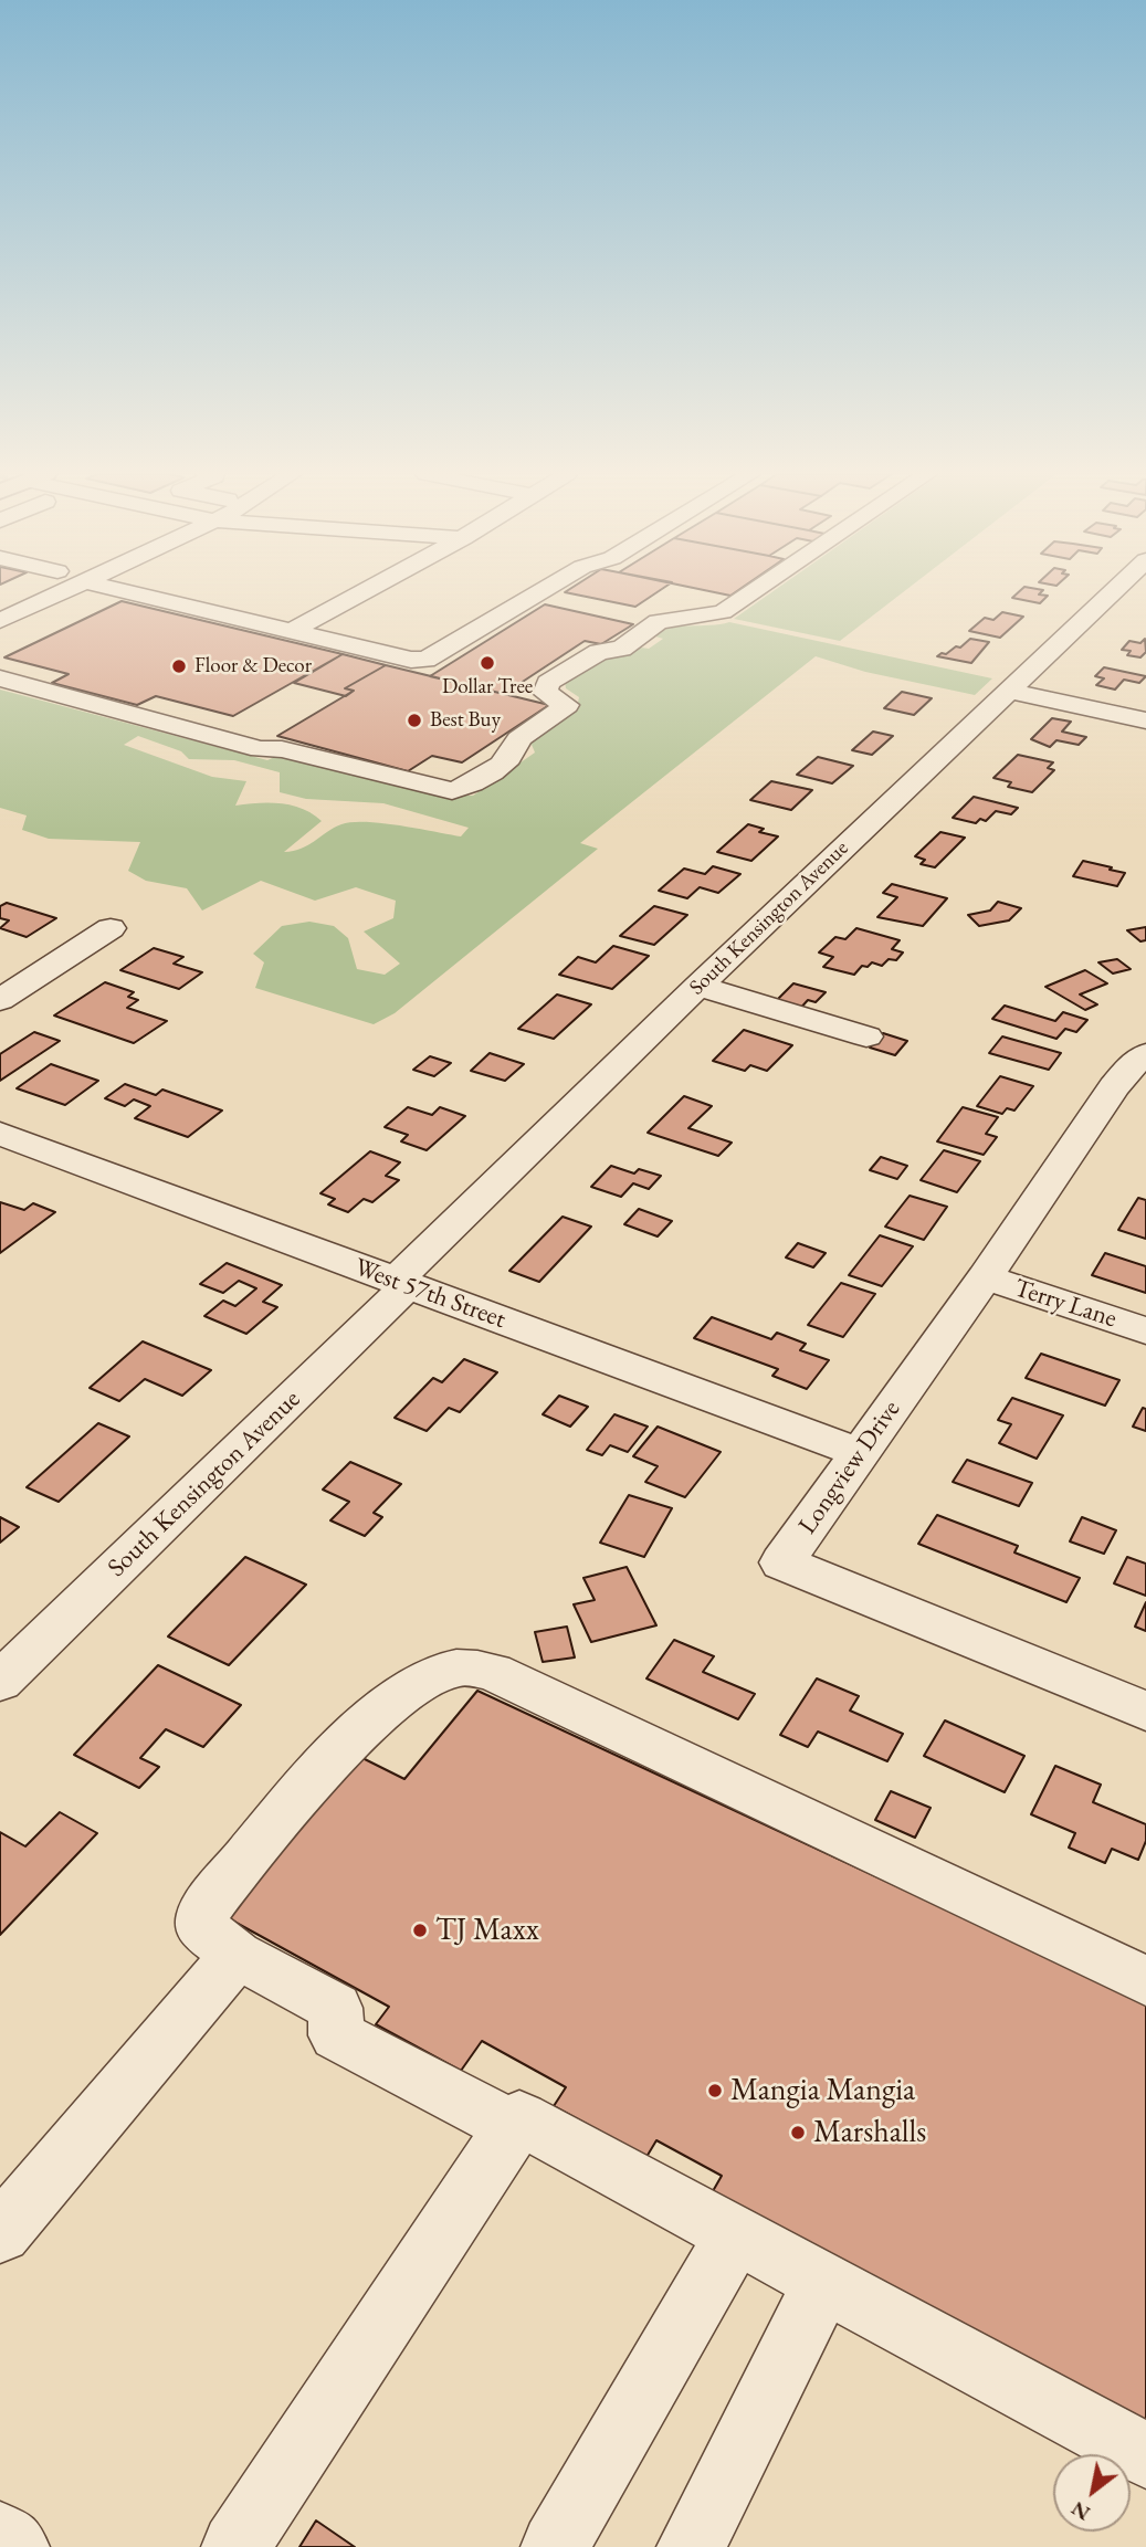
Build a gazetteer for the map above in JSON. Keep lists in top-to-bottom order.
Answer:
{
  "streets": {
    "street": [
      "South Kensington Avenue",
      "West 57th Street",
      "Terry Lane",
      "Longview Drive"
    ]
  },
  "crossings": [
    ["South Kensington Avenue", "West 57th Street"],
    ["West 57th Street", "Longview Drive"],
    ["Terry Lane", "Longview Drive"]
  ],
  "places": [
    "Dollar Tree",
    "Floor & Decor",
    "Best Buy",
    "TJ Maxx",
    "Mangia Mangia",
    "Marshalls"
  ],
  "north": "bottom left"
}
